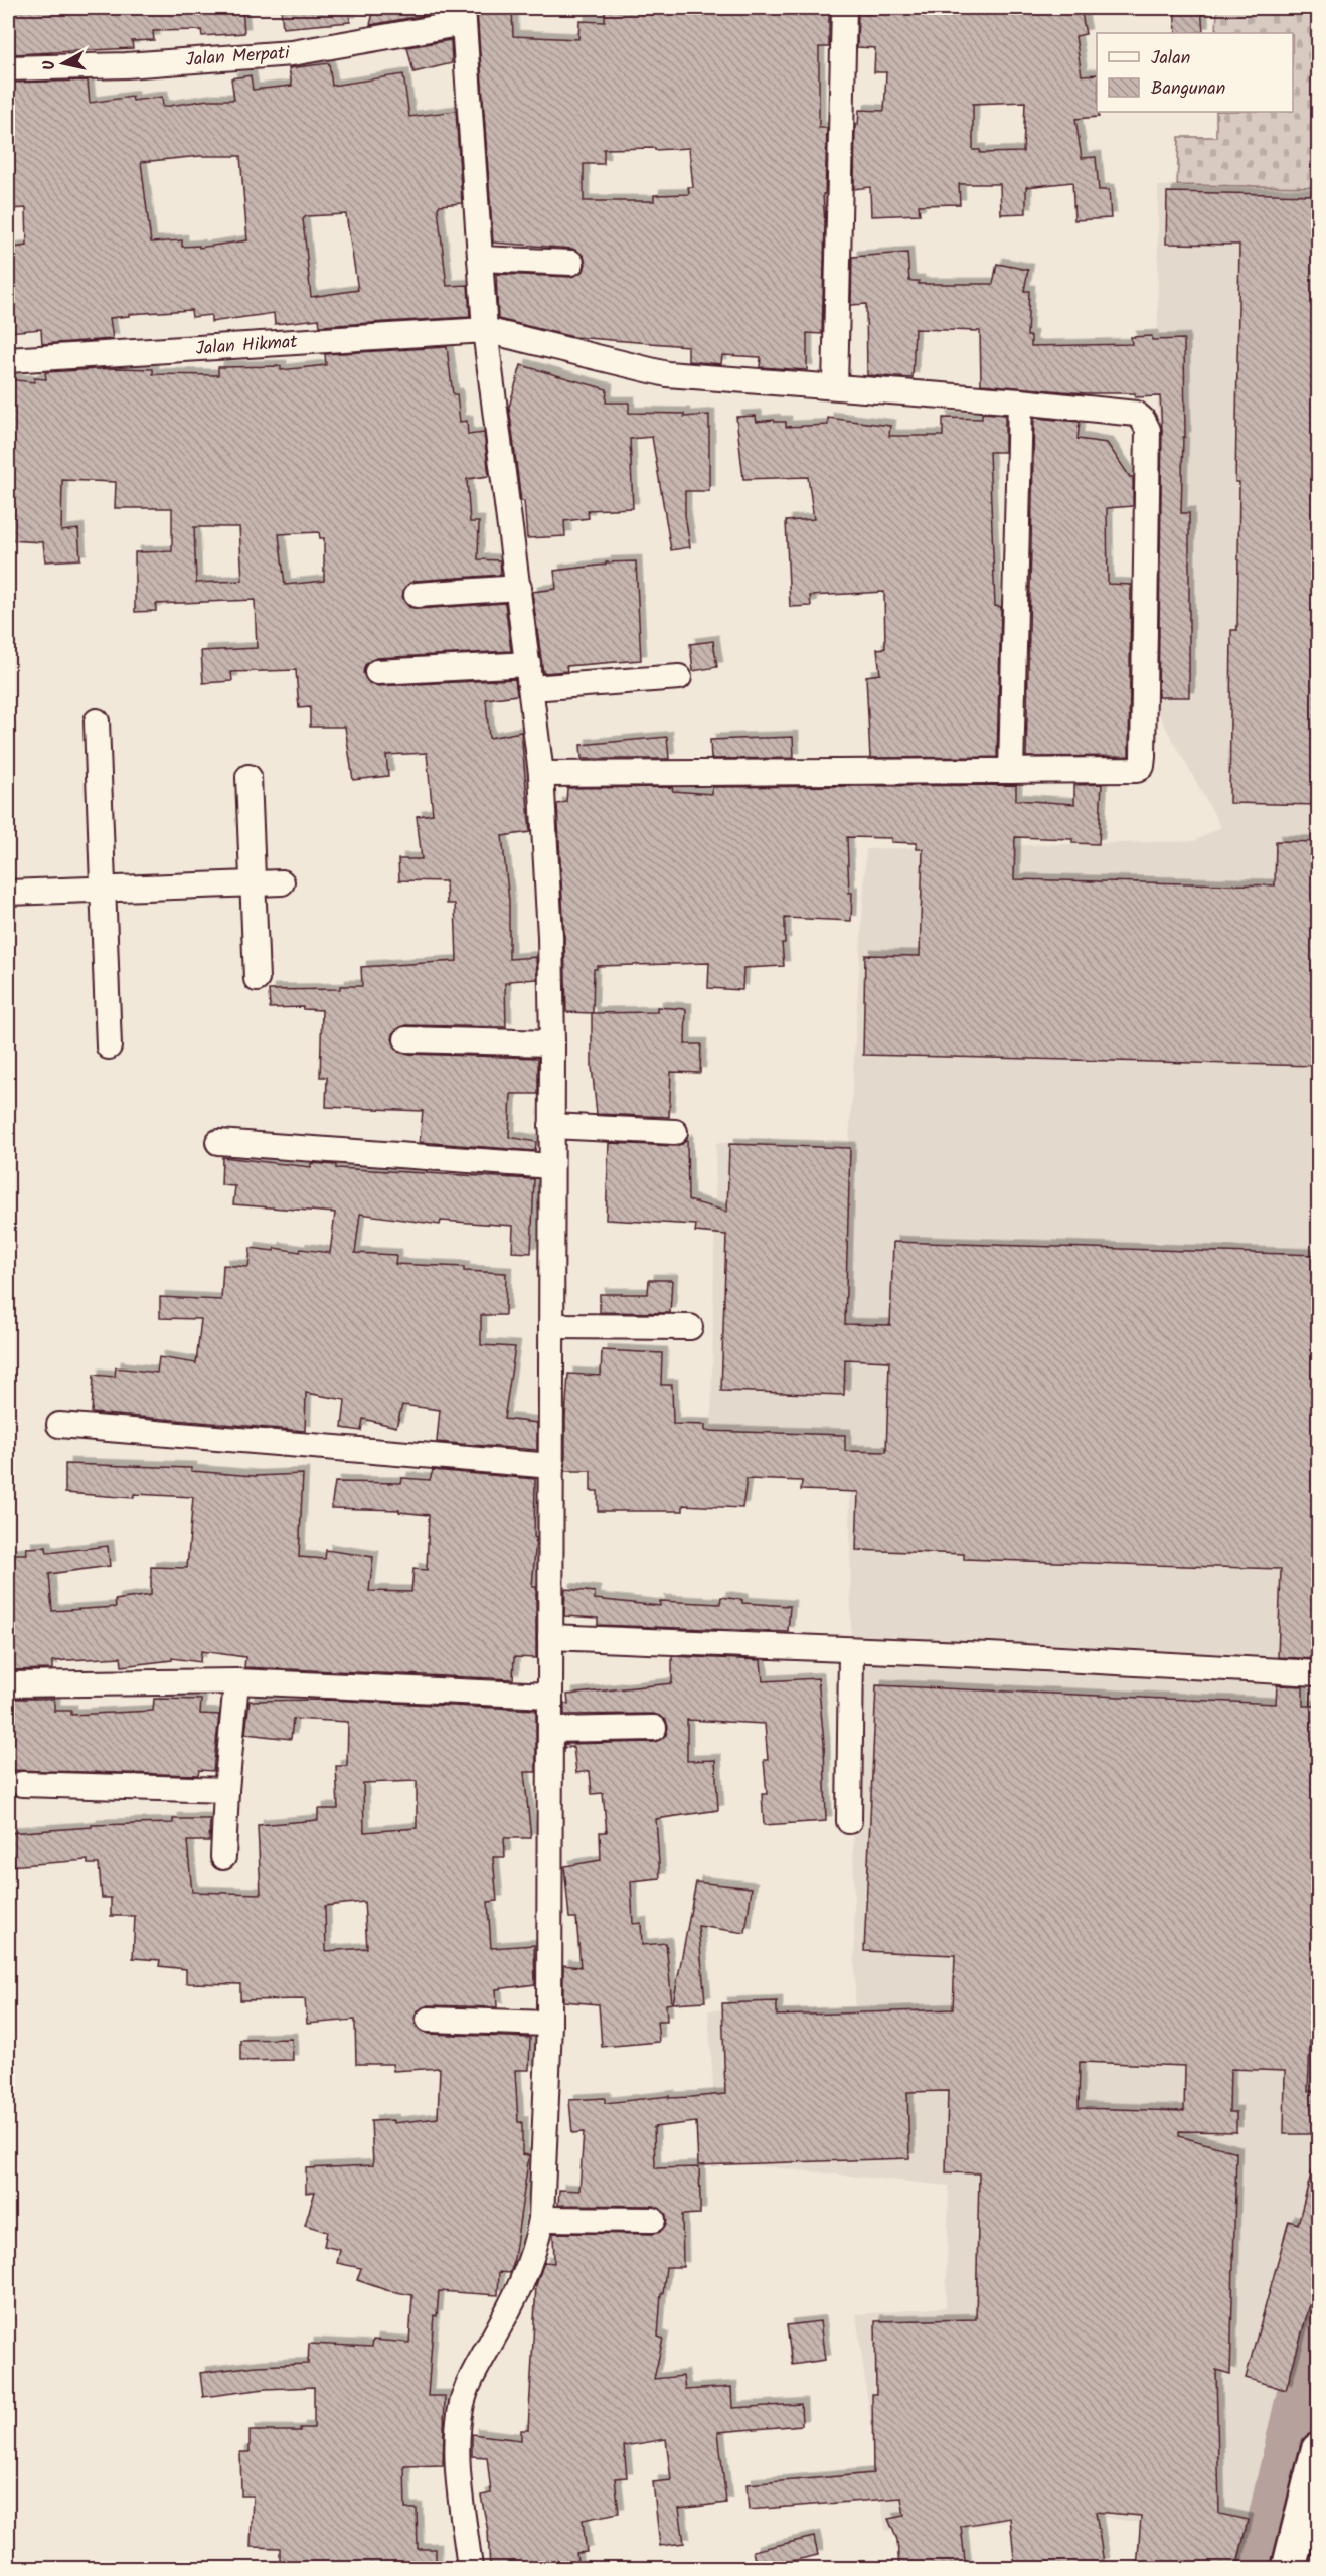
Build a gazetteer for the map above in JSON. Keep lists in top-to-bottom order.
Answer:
{
  "streets": {
    "street": ["Jalan Merpati", "Jalan Hikmat"]
  },
  "legend": ["Jalan", "Bangunan"],
  "north": "left"
}
